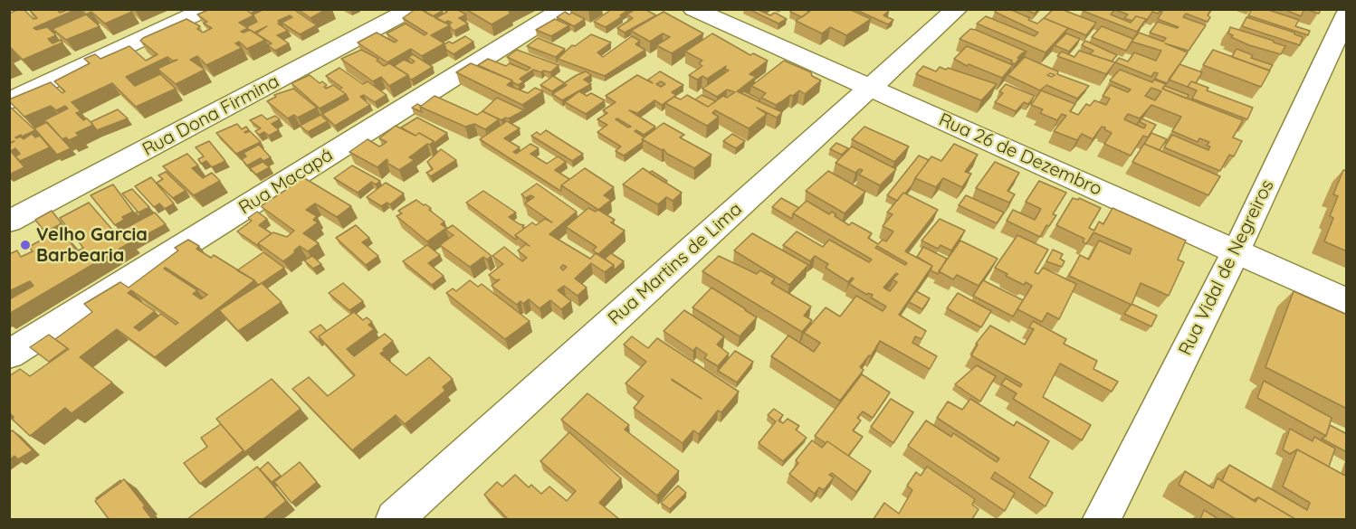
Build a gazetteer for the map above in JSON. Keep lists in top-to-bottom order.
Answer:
{
  "streets": {
    "street": [
      "Rua Dona Firmina",
      "Rua 26 de Dezembro",
      "Rua Macapá",
      "Rua Martins de Lima",
      "Rua Vidal de Negreiros"
    ]
  },
  "crossings": [
    ["Rua 26 de Dezembro", "Rua Martins de Lima"],
    ["Rua 26 de Dezembro", "Rua Vidal de Negreiros"]
  ],
  "places": ["Velho Garcia Barbearia"]
}
